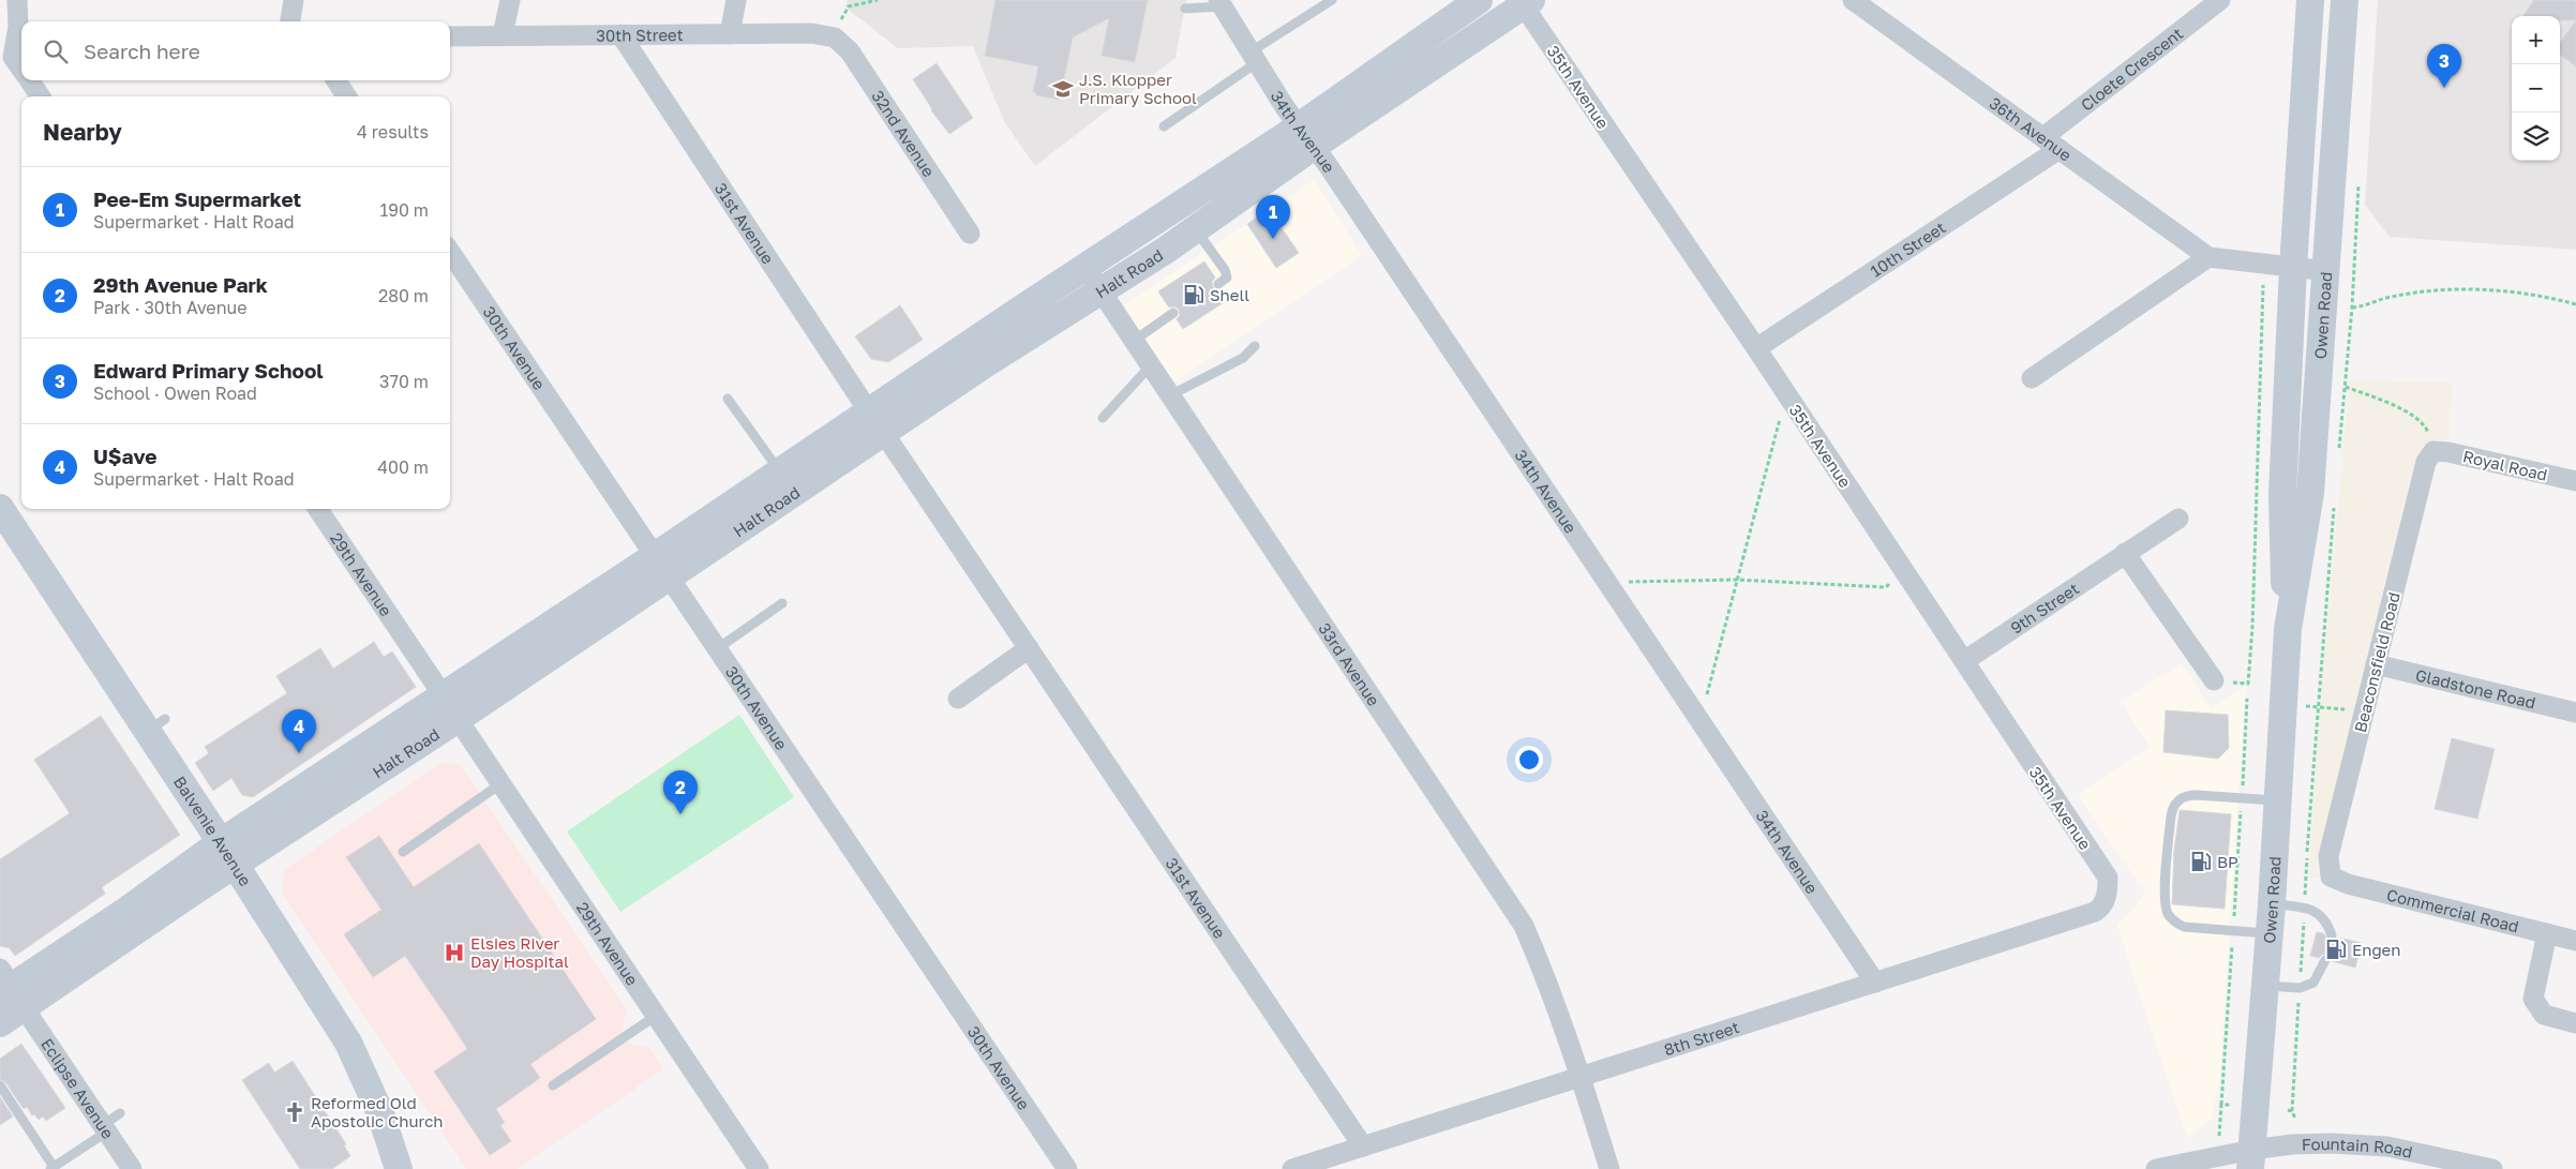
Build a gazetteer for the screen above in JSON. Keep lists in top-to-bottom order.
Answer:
{
  "streets": {
    "street": [
      "30th Street",
      "Cloete Crescent",
      "35th Avenue",
      "36th Avenue",
      "34th Avenue",
      "32nd Avenue",
      "31st Avenue",
      "10th Street",
      "Halt Road",
      "Owen Road",
      "30th Avenue",
      "Royal Road",
      "29th Avenue",
      "9th Street",
      "Beaconsfield Road",
      "33rd Avenue",
      "Gladstone Road",
      "Balvenie Avenue",
      "Commercial Road",
      "8th Street",
      "Eclipse Avenue",
      "Fountain Road"
    ]
  },
  "crossings": [
    ["30th Street", "32nd Avenue"],
    ["30th Street", "31st Avenue"],
    ["Cloete Crescent", "36th Avenue"],
    ["Cloete Crescent", "10th Street"],
    ["35th Avenue", "10th Street"],
    ["35th Avenue", "Halt Road"],
    ["35th Avenue", "9th Street"],
    ["35th Avenue", "8th Street"],
    ["36th Avenue", "10th Street"],
    ["36th Avenue", "Owen Road"],
    ["34th Avenue", "Halt Road"],
    ["34th Avenue", "8th Street"],
    ["31st Avenue", "Halt Road"],
    ["31st Avenue", "8th Street"],
    ["Halt Road", "30th Avenue"],
    ["Halt Road", "29th Avenue"],
    ["Halt Road", "33rd Avenue"],
    ["Halt Road", "Balvenie Avenue"],
    ["Halt Road", "Eclipse Avenue"],
    ["Owen Road", "Fountain Road"],
    ["Royal Road", "Beaconsfield Road"],
    ["Beaconsfield Road", "Gladstone Road"],
    ["Beaconsfield Road", "Commercial Road"],
    ["33rd Avenue", "8th Street"]
  ],
  "places": {
    "school or university": ["J.S. Klopper Primary School"],
    "fuel station": ["Shell", "BP", "Engen"],
    "hospital": ["Elsies River Day Hospital"],
    "church": ["Reformed Old Apostolic Church"]
  },
  "page": {
    "map_buttons": ["+", "−"],
    "search": "Search here",
    "pins": [
      "3",
      "1",
      "4",
      "2"
    ],
    "heading": ["Nearby", "4 results"],
    "list": [
      {
        "mark": "1",
        "name": "Pee-Em Supermarket",
        "note": "Supermarket · Halt Road",
        "value": "190 m"
      },
      {
        "mark": "2",
        "name": "29th Avenue Park",
        "note": "Park · 30th Avenue",
        "value": "280 m"
      },
      {
        "mark": "3",
        "name": "Edward Primary School",
        "note": "School · Owen Road",
        "value": "370 m"
      },
      {
        "mark": "4",
        "name": "U$ave",
        "note": "Supermarket · Halt Road",
        "value": "400 m"
      }
    ]
  }
}
